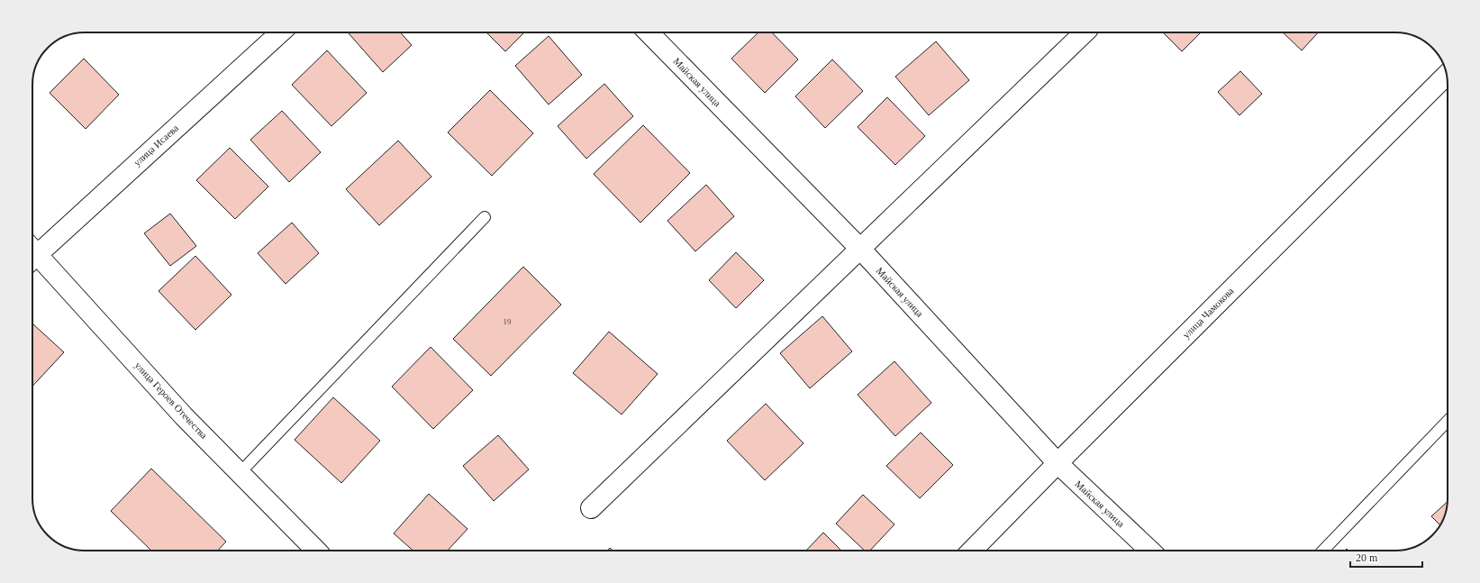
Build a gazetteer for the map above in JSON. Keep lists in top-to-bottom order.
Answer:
{
  "streets": {
    "street": [
      "Майская улица",
      "улица Исаева",
      "улица Чамокова",
      "улица Героев Отечества"
    ]
  },
  "crossings": [
    ["Майская улица", "улица Чамокова"]
  ],
  "house_numbers": ["19"],
  "scale_bar": "20 m"
}
